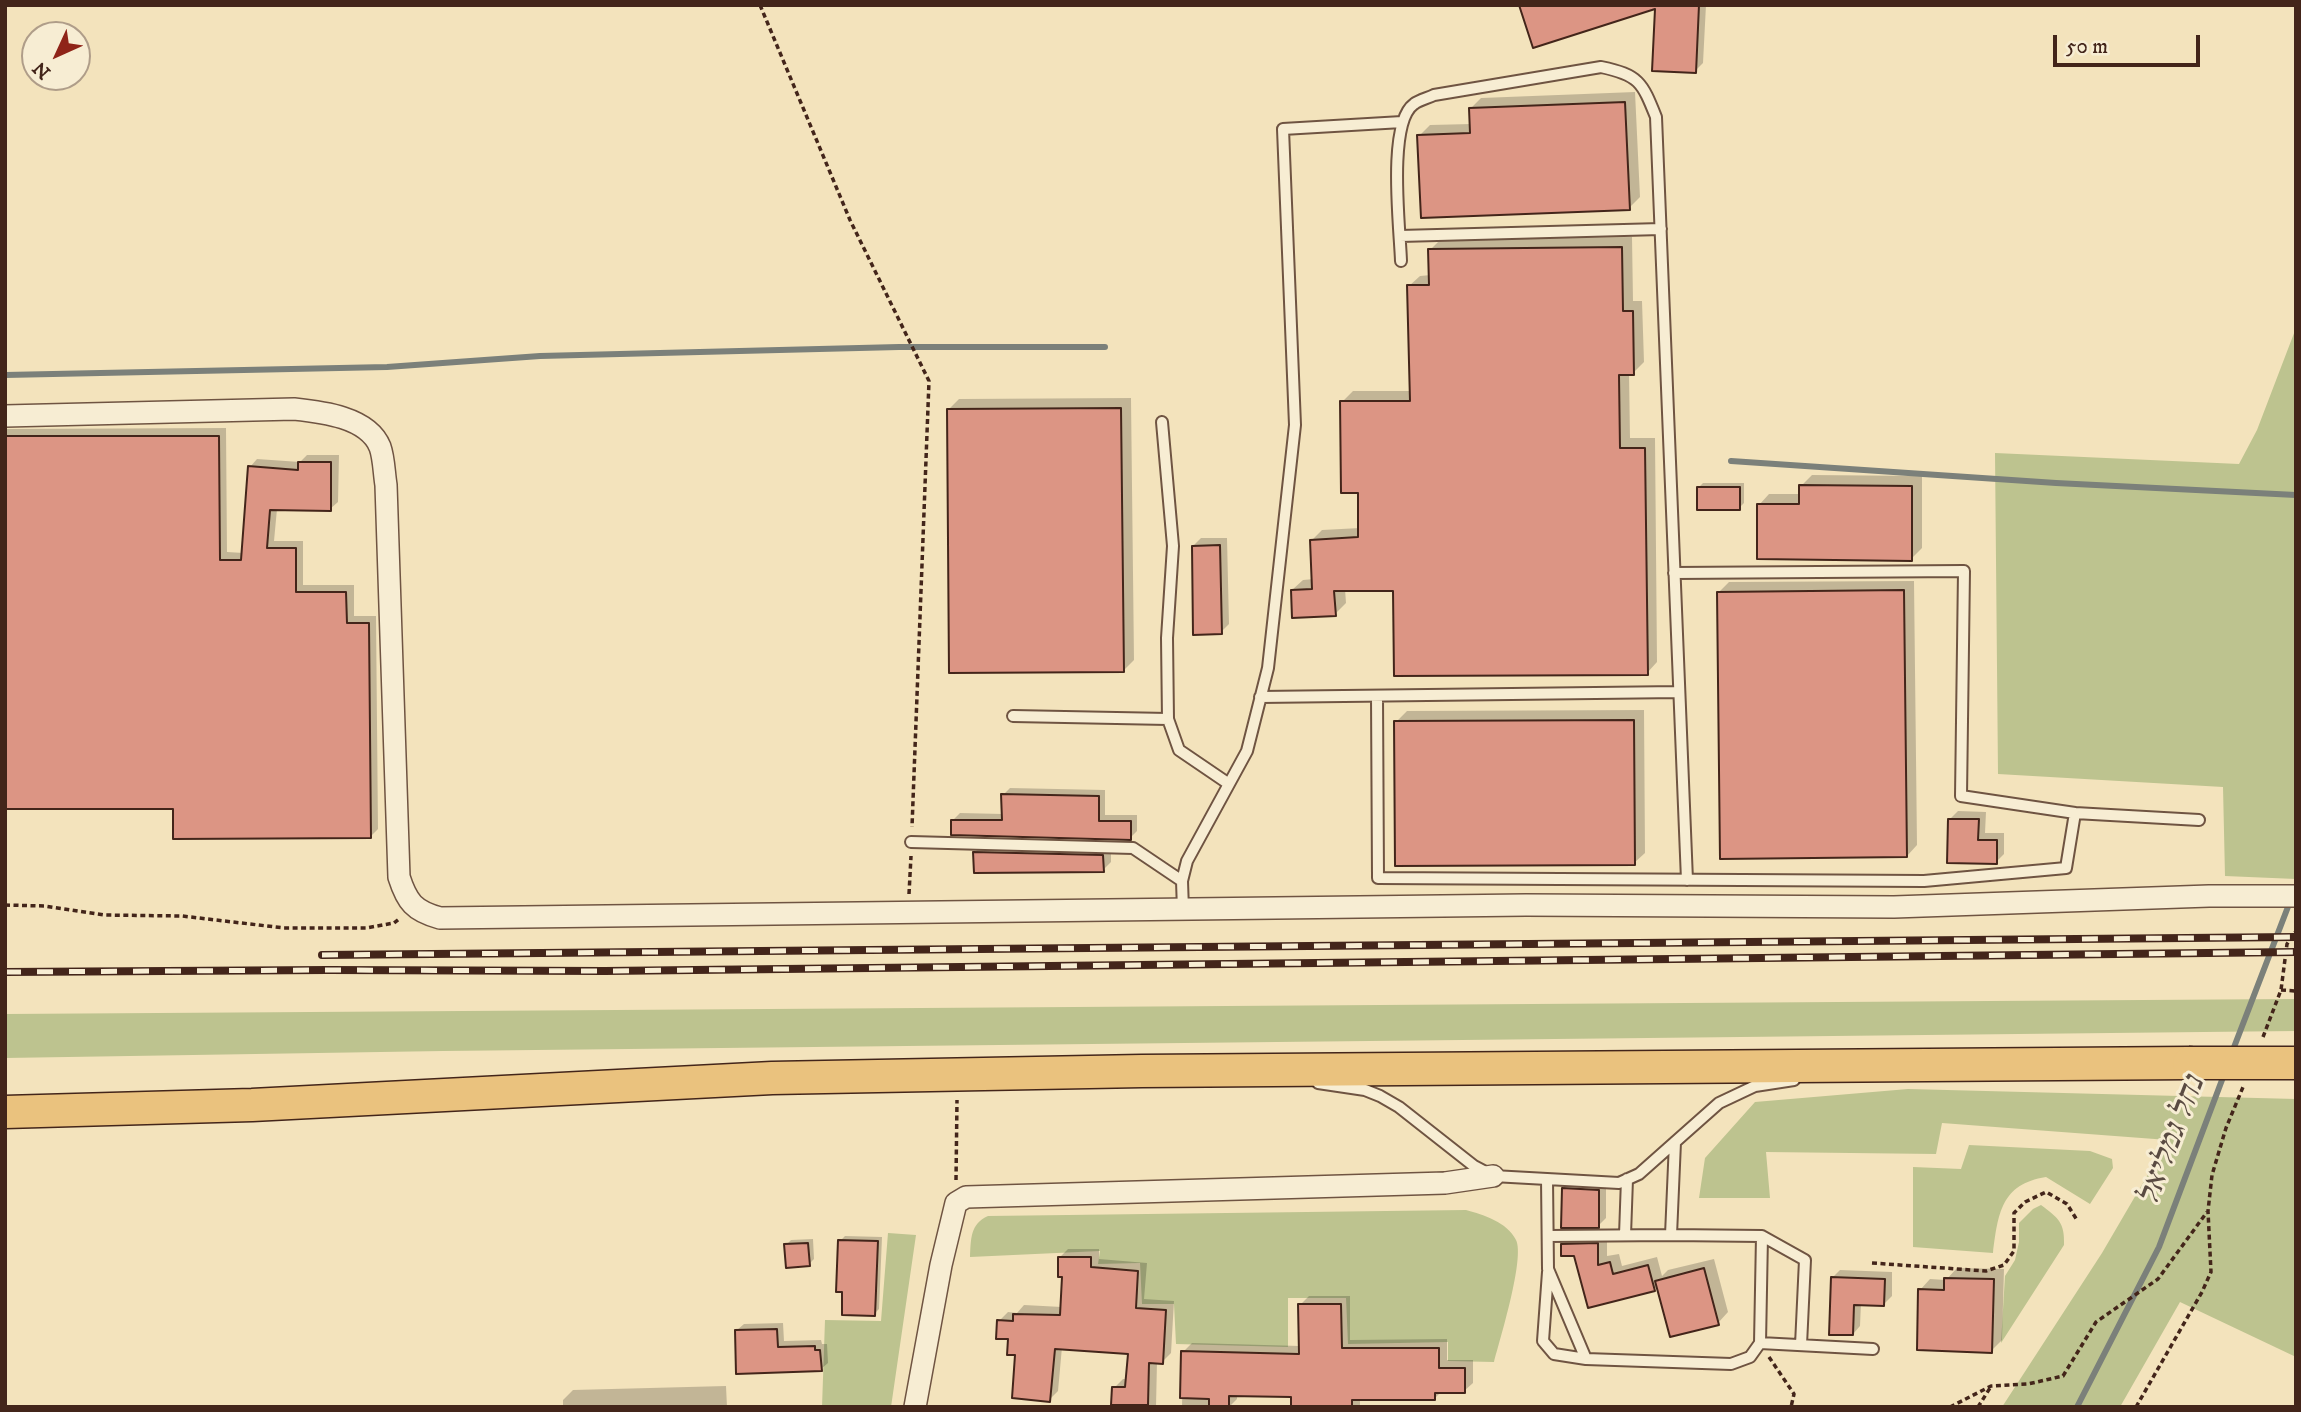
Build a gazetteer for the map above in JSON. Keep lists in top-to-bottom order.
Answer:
{
  "water": ["נחל גמליאל"],
  "scale_bar": "50 m",
  "north": "bottom left"
}
